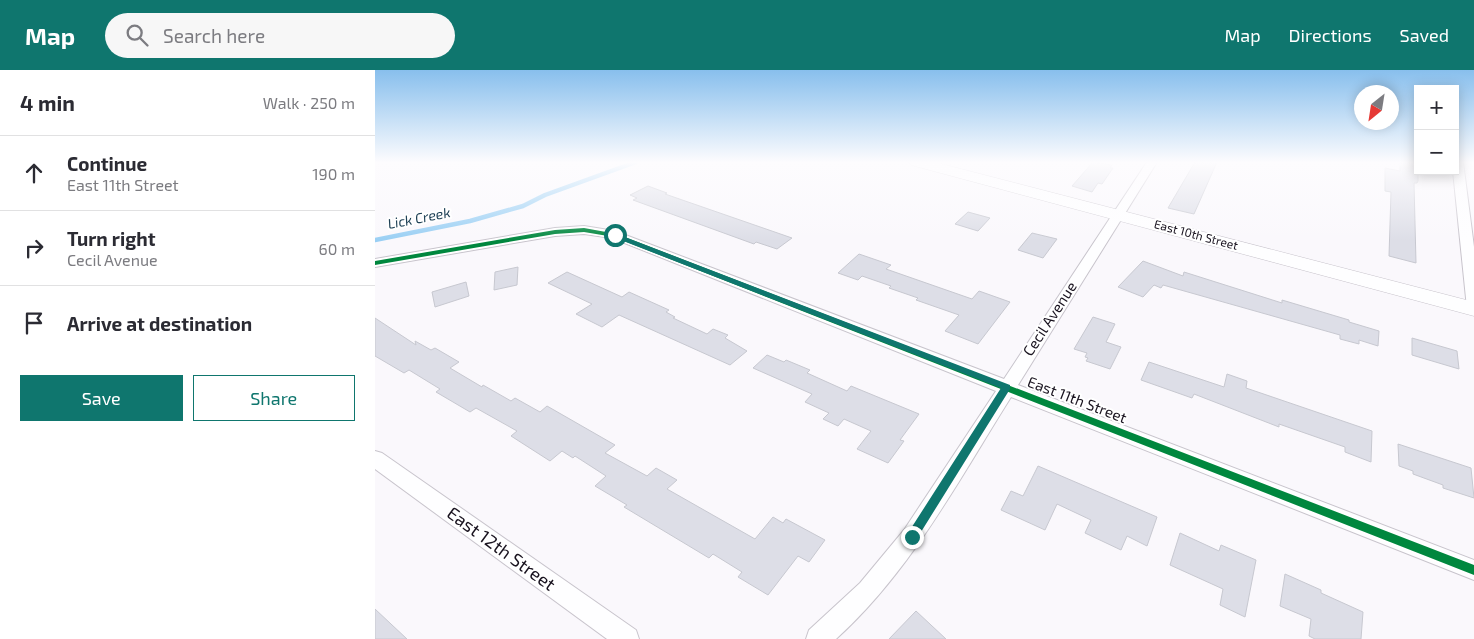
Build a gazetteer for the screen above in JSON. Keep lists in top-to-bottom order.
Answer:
{
  "streets": {
    "main road": ["East 10th Street"],
    "street": ["Cecil Avenue", "East 11th Street", "East 12th Street"]
  },
  "crossings": [
    ["East 10th Street", "Cecil Avenue"],
    ["Cecil Avenue", "East 11th Street"]
  ],
  "water": ["Lick Creek"],
  "north": "bottom left",
  "page": {
    "header": "Map",
    "search": "Search here",
    "nav": ["Map", "Directions", "Saved"],
    "heading": ["4 min", "Walk · 250 m"],
    "map_buttons": ["+", "−"],
    "list": [
      ["Continue", "East 11th Street", "190 m"],
      ["Turn right", "Cecil Avenue", "60 m"],
      "Arrive at destination"
    ],
    "buttons": ["Save", "Share"]
  }
}
